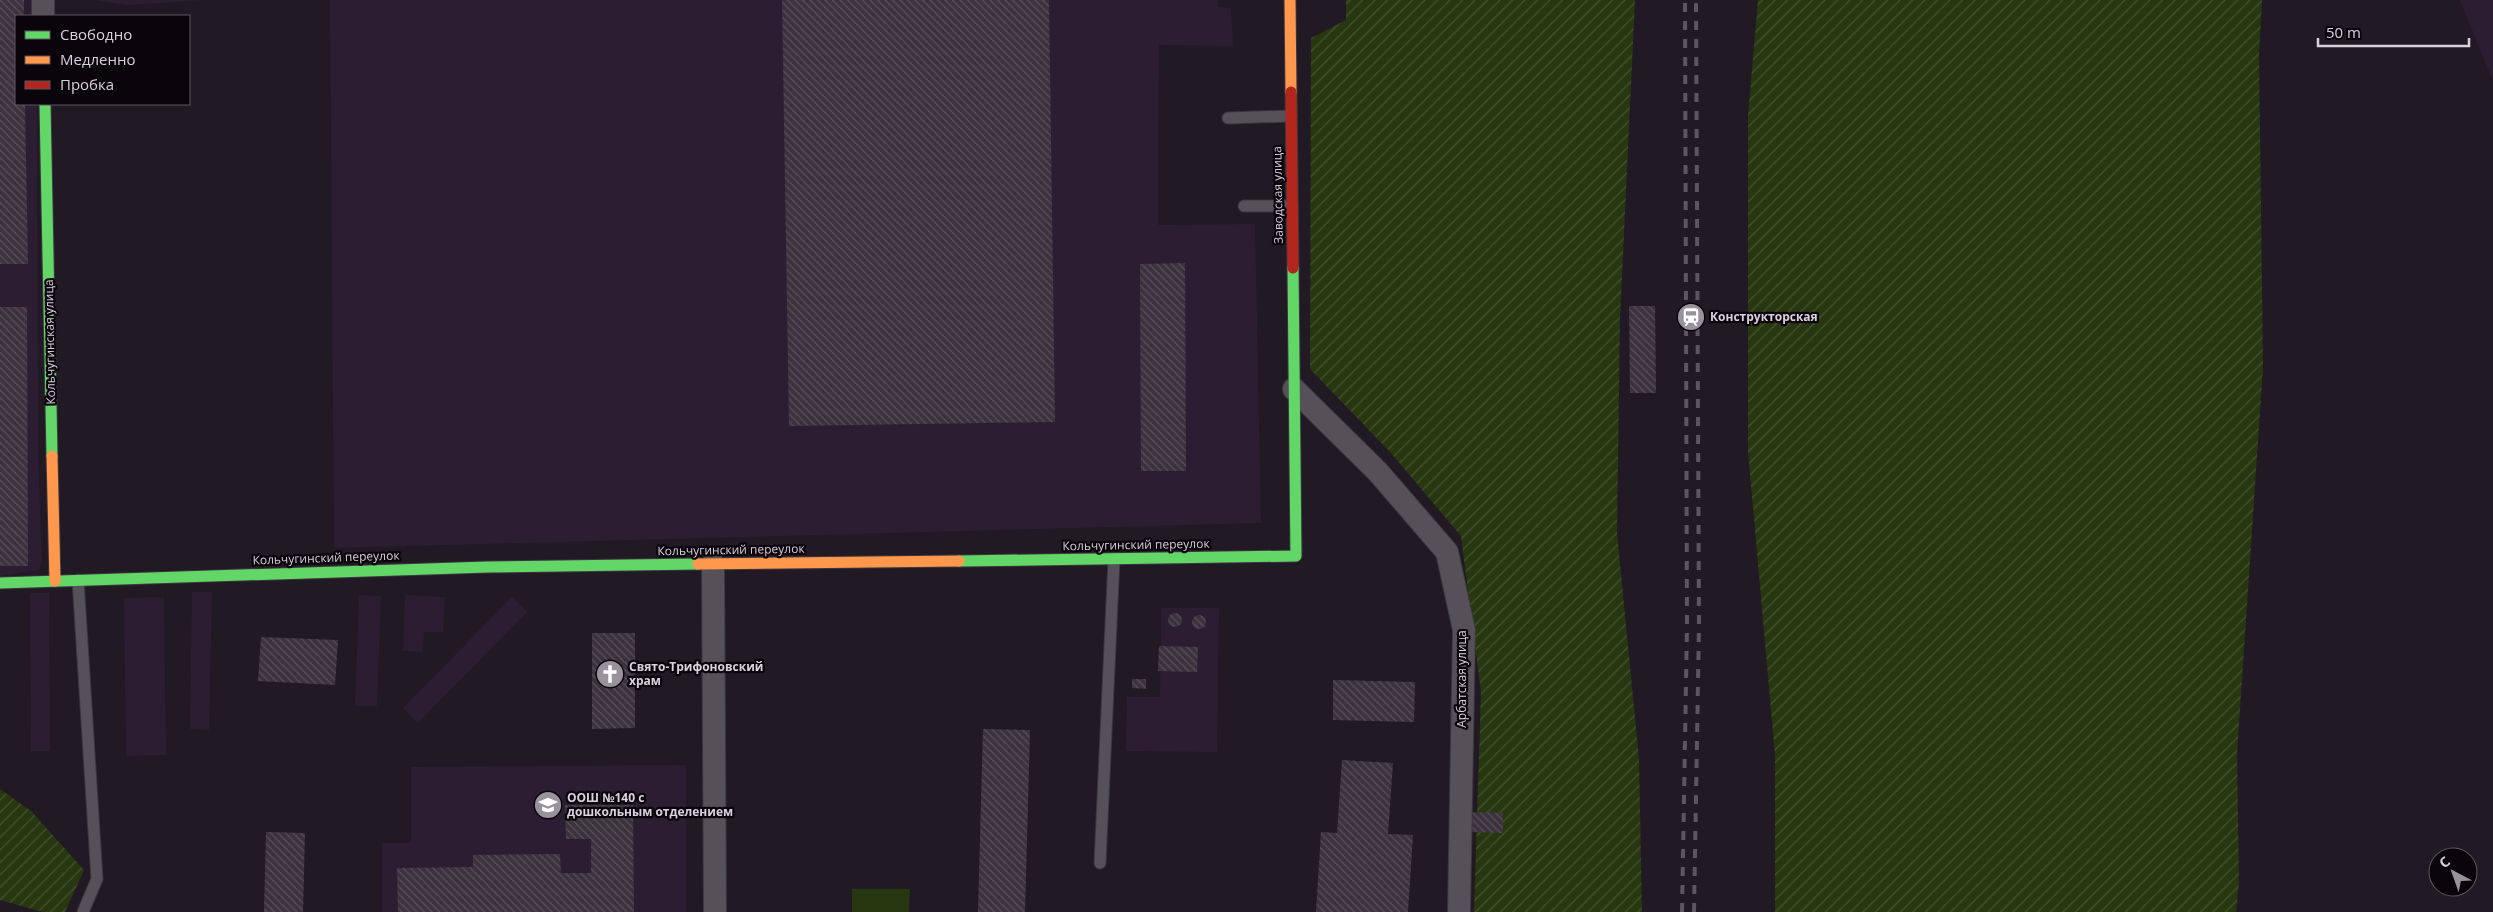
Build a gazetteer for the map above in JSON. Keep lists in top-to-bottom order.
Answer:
{
  "streets": {
    "street": [
      "Заводская улица",
      "Кольчугинская улица",
      "Кольчугинский переулок",
      "Арбатская улица"
    ]
  },
  "crossings": [
    ["Заводская улица", "Кольчугинский переулок"],
    ["Заводская улица", "Арбатская улица"],
    ["Кольчугинская улица", "Кольчугинский переулок"],
    ["Кольчугинский переулок", "Арбатская улица"]
  ],
  "places": {
    "station": ["Конструкторская"],
    "church": ["Свято-Трифоновский храм"],
    "school or university": ["ООШ №140 с дошкольным отделением"]
  },
  "legend": ["Свободно", "Медленно", "Пробка"],
  "scale_bar": "50 m",
  "north": "top left"
}
